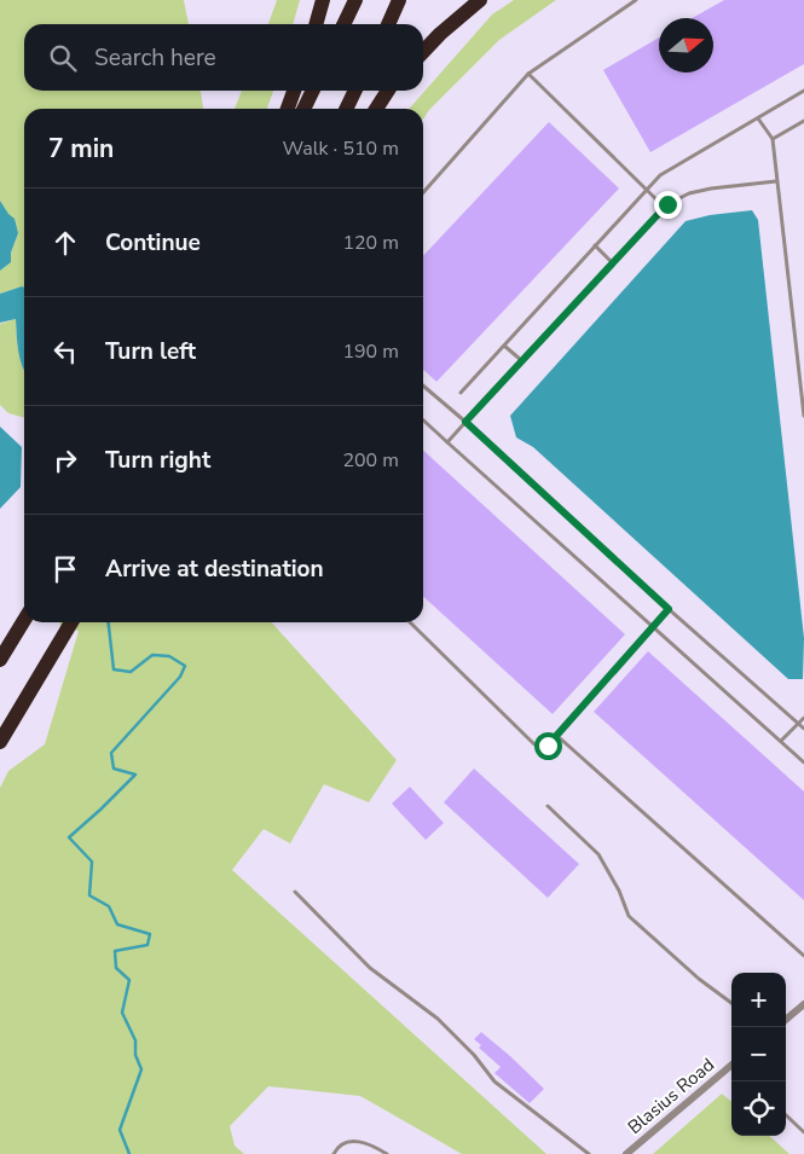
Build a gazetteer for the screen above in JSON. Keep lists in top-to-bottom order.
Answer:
{
  "streets": {
    "street": ["Blasius Road"]
  },
  "north": "right",
  "page": {
    "search": "Search here",
    "heading": ["7 min", "Walk · 510 m"],
    "list": [
      ["Continue", "120 m"],
      ["Turn left", "190 m"],
      ["Turn right", "200 m"],
      "Arrive at destination"
    ],
    "map_buttons": ["+", "−"]
  }
}
